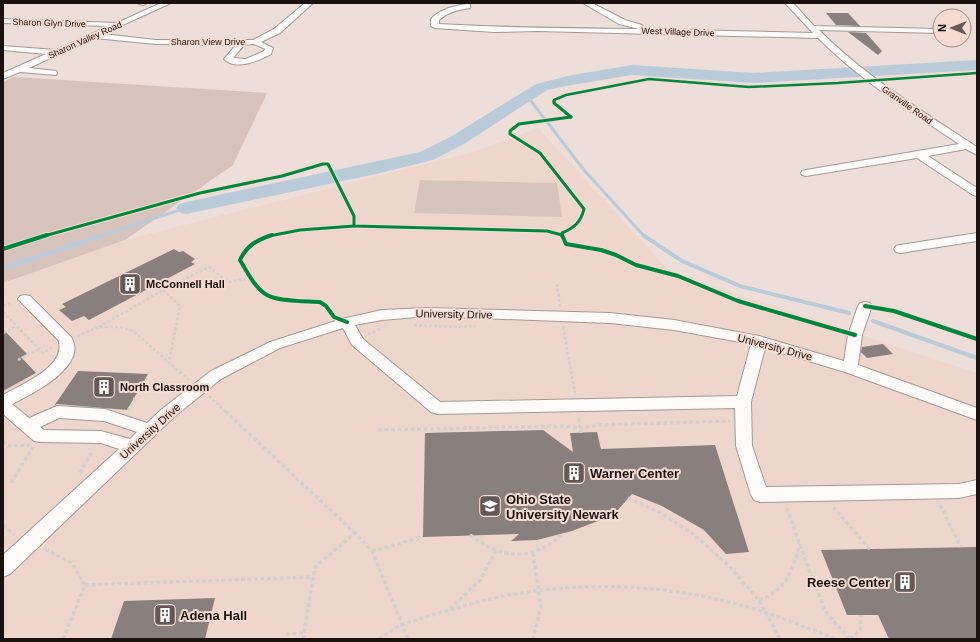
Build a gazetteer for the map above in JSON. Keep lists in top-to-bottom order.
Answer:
{
  "streets": {
    "street": [
      "Sharon Glyn Drive",
      "West Village Drive",
      "Sharon Valley Road",
      "Sharon View Drive",
      "Granville Road",
      "University Drive"
    ]
  },
  "crossings": [
    ["Sharon Glyn Drive", "Sharon Valley Road"],
    ["West Village Drive", "Granville Road"],
    ["Sharon Valley Road", "Sharon View Drive"]
  ],
  "places": {
    "building": [
      "McConnell Hall",
      "North Classroom",
      "Warner Center",
      "Reese Center",
      "Adena Hall"
    ],
    "school or university": ["Ohio State University Newark"]
  },
  "north": "left"
}
